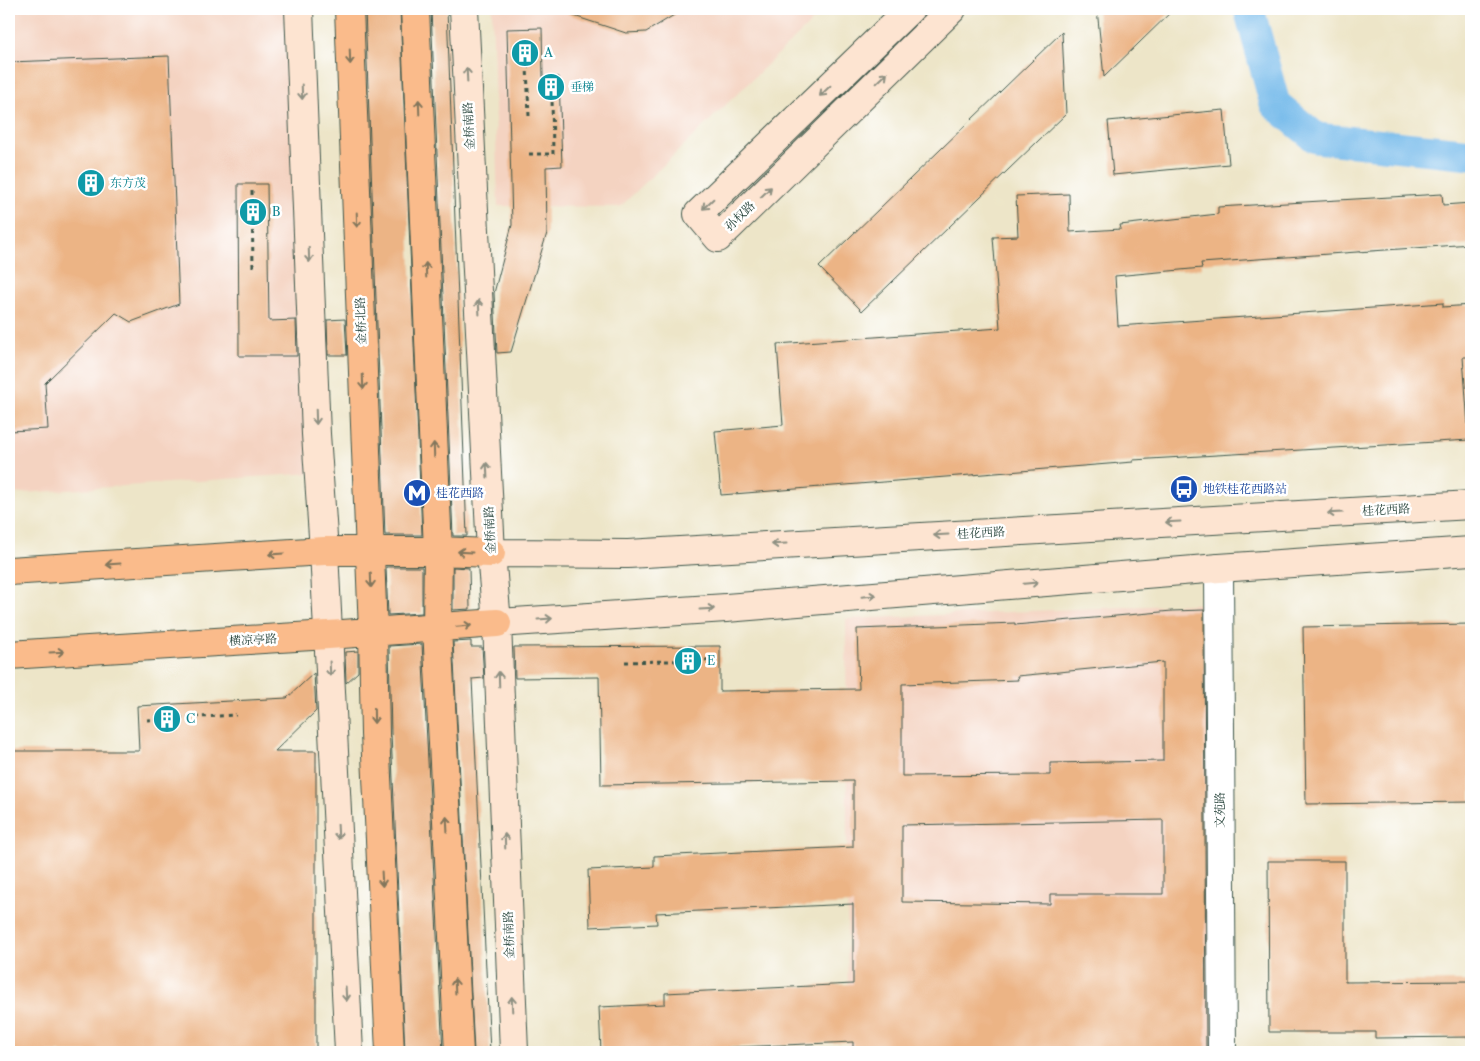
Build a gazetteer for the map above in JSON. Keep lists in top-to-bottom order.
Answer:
{
  "streets": {
    "main road": [
      "金桥南路",
      "孙权路",
      "金桥北路",
      "桂花西路",
      "横凉亭路"
    ],
    "street": ["文苑路"]
  },
  "crossings": [
    ["金桥南路", "桂花西路"],
    ["金桥南路", "横凉亭路"],
    ["金桥北路", "横凉亭路"]
  ],
  "places": {
    "building": [
      "A",
      "垂梯",
      "东方茂",
      "B",
      "E",
      "C"
    ],
    "bus stop": ["地铁桂花西路站"],
    "metro station": ["桂花西路"]
  }
}
